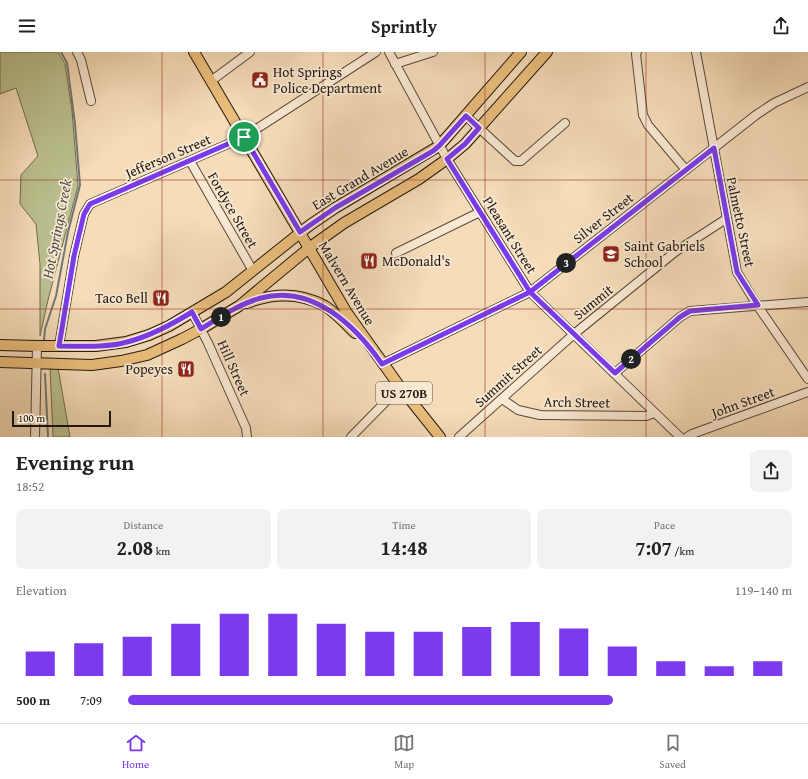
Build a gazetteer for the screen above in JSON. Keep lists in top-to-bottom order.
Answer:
{
  "streets": {
    "main road": ["East Grand Avenue", "Malvern Avenue", "US 270B"],
    "street": [
      "Jefferson Street",
      "Fordyce Street",
      "Silver Street",
      "Palmetto Street",
      "Pleasant Street",
      "Summit",
      "Hill Street",
      "Summit Street",
      "Arch Street",
      "John Street"
    ]
  },
  "crossings": [
    ["Jefferson Street", "East Grand Avenue"],
    ["Jefferson Street", "Fordyce Street"],
    ["Jefferson Street", "Malvern Avenue"],
    ["East Grand Avenue", "Fordyce Street"],
    ["East Grand Avenue", "Pleasant Street"],
    ["East Grand Avenue", "Malvern Avenue"],
    ["East Grand Avenue", "Hill Street"],
    ["Silver Street", "Palmetto Street"],
    ["Silver Street", "Pleasant Street"],
    ["Silver Street", "Malvern Avenue"],
    ["Palmetto Street", "Summit"],
    ["Pleasant Street", "Summit"],
    ["Pleasant Street", "Summit Street"],
    ["Pleasant Street", "Arch Street"],
    ["Malvern Avenue", "US 270B"],
    ["Summit", "Summit Street"],
    ["Summit Street", "Arch Street"]
  ],
  "water": ["Hot Springs Creek"],
  "places": {
    "public building": ["Hot Springs Police Department"],
    "school or university": ["Saint Gabriels School"],
    "restaurant": ["McDonald's", "Taco Bell", "Popeyes"]
  },
  "scale_bar": "100 m",
  "page": {
    "header": "Sprintly",
    "pins": ["3", "1", "2"],
    "scale": "100 m",
    "heading": ["Evening run", "18:52"],
    "stats": [
      ["Distance", "2.08 km"],
      ["Time", "14:48"],
      ["Pace", "7:07 /km"]
    ],
    "chart": ["Elevation", "119–140 m"],
    "list": [
      {
        "name": "500 m",
        "note": "7:09"
      }
    ],
    "tabs": ["Home", "Map", "Saved"]
  }
}
